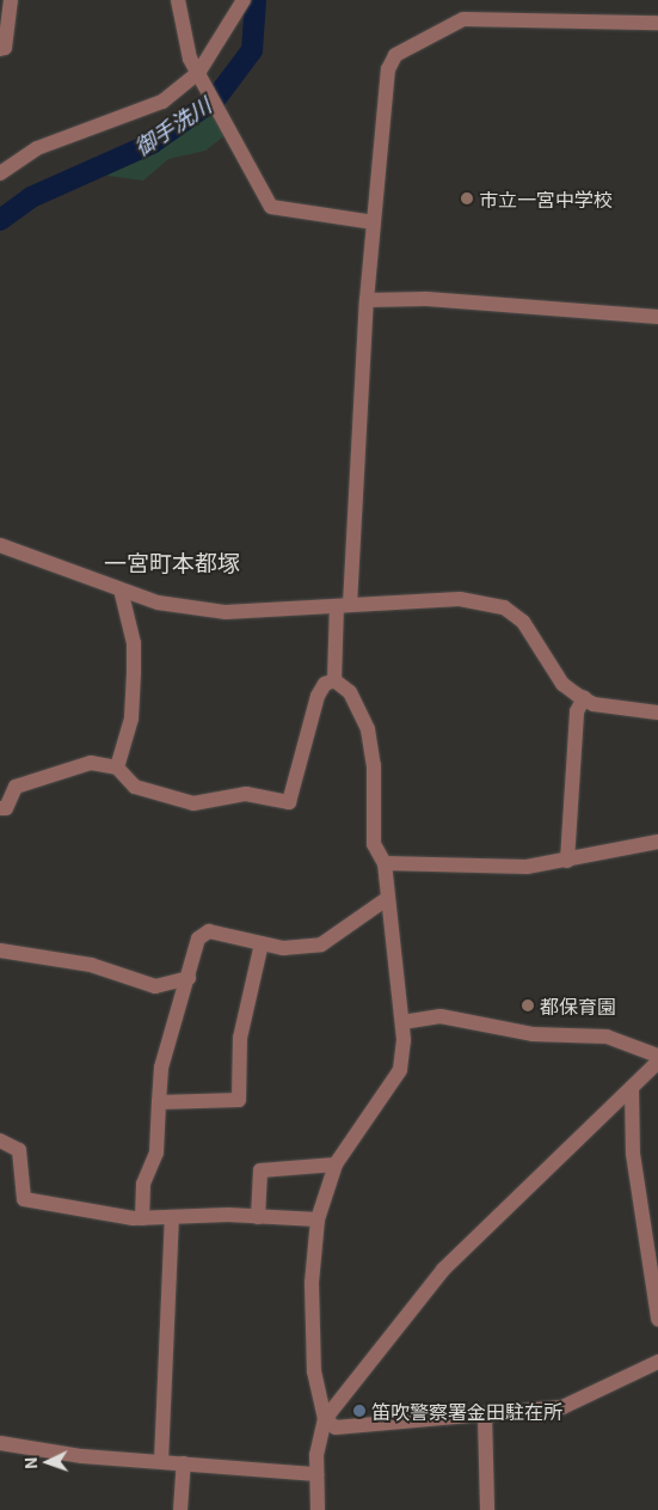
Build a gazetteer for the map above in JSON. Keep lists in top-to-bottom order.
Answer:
{
  "districts": ["一宮町本都塚"],
  "water": ["御手洗川"],
  "places": ["市立一宮中学校", "都保育園", "笛吹警察署金田駐在所"],
  "north": "left"
}
